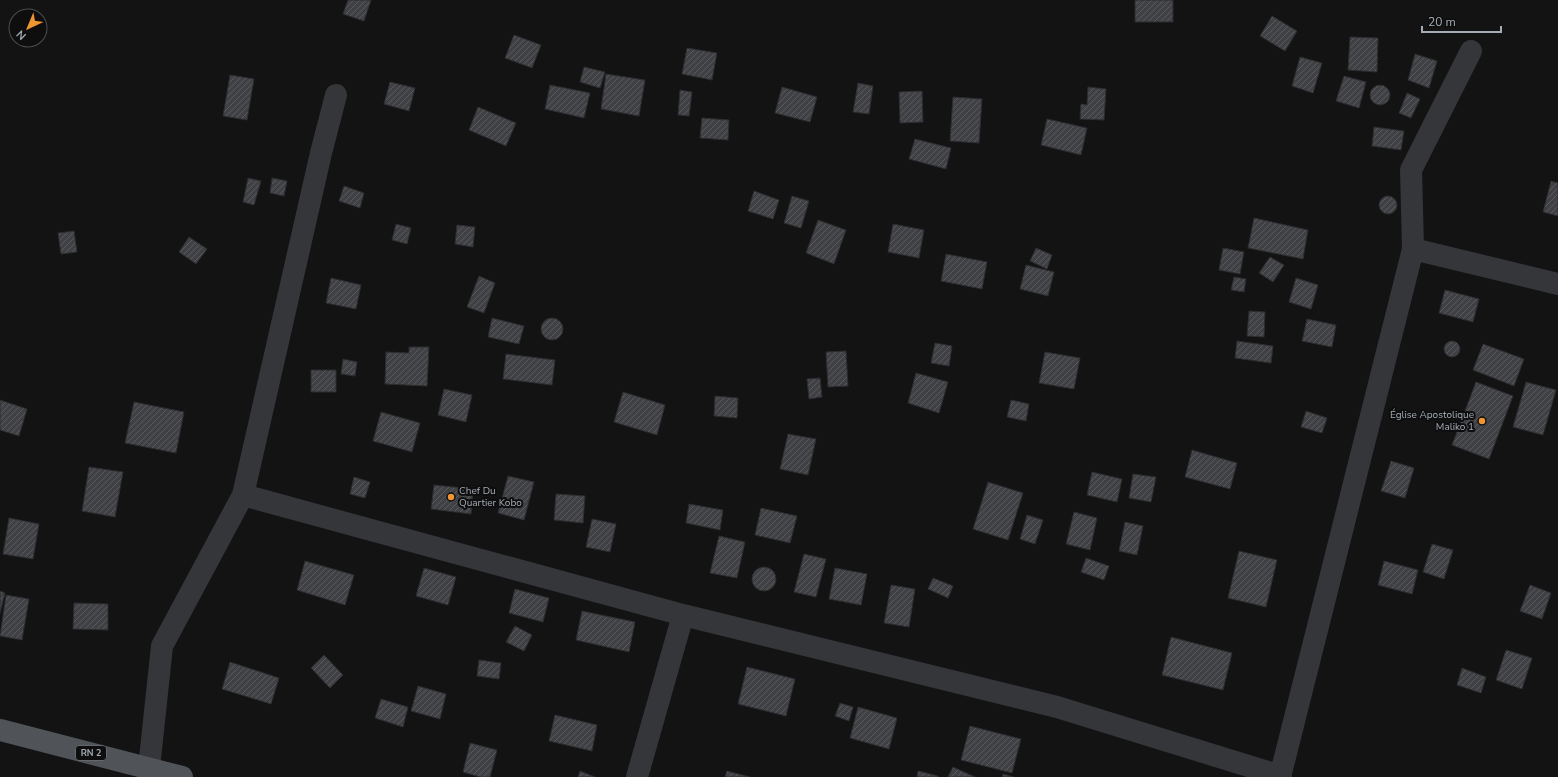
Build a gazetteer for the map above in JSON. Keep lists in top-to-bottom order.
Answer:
{
  "streets": {
    "main road": ["RN 2"]
  },
  "places": ["Église Apostolique Maliko 1", "Chef Du Quartier Kobo"],
  "scale_bar": "20 m",
  "north": "bottom left"
}
